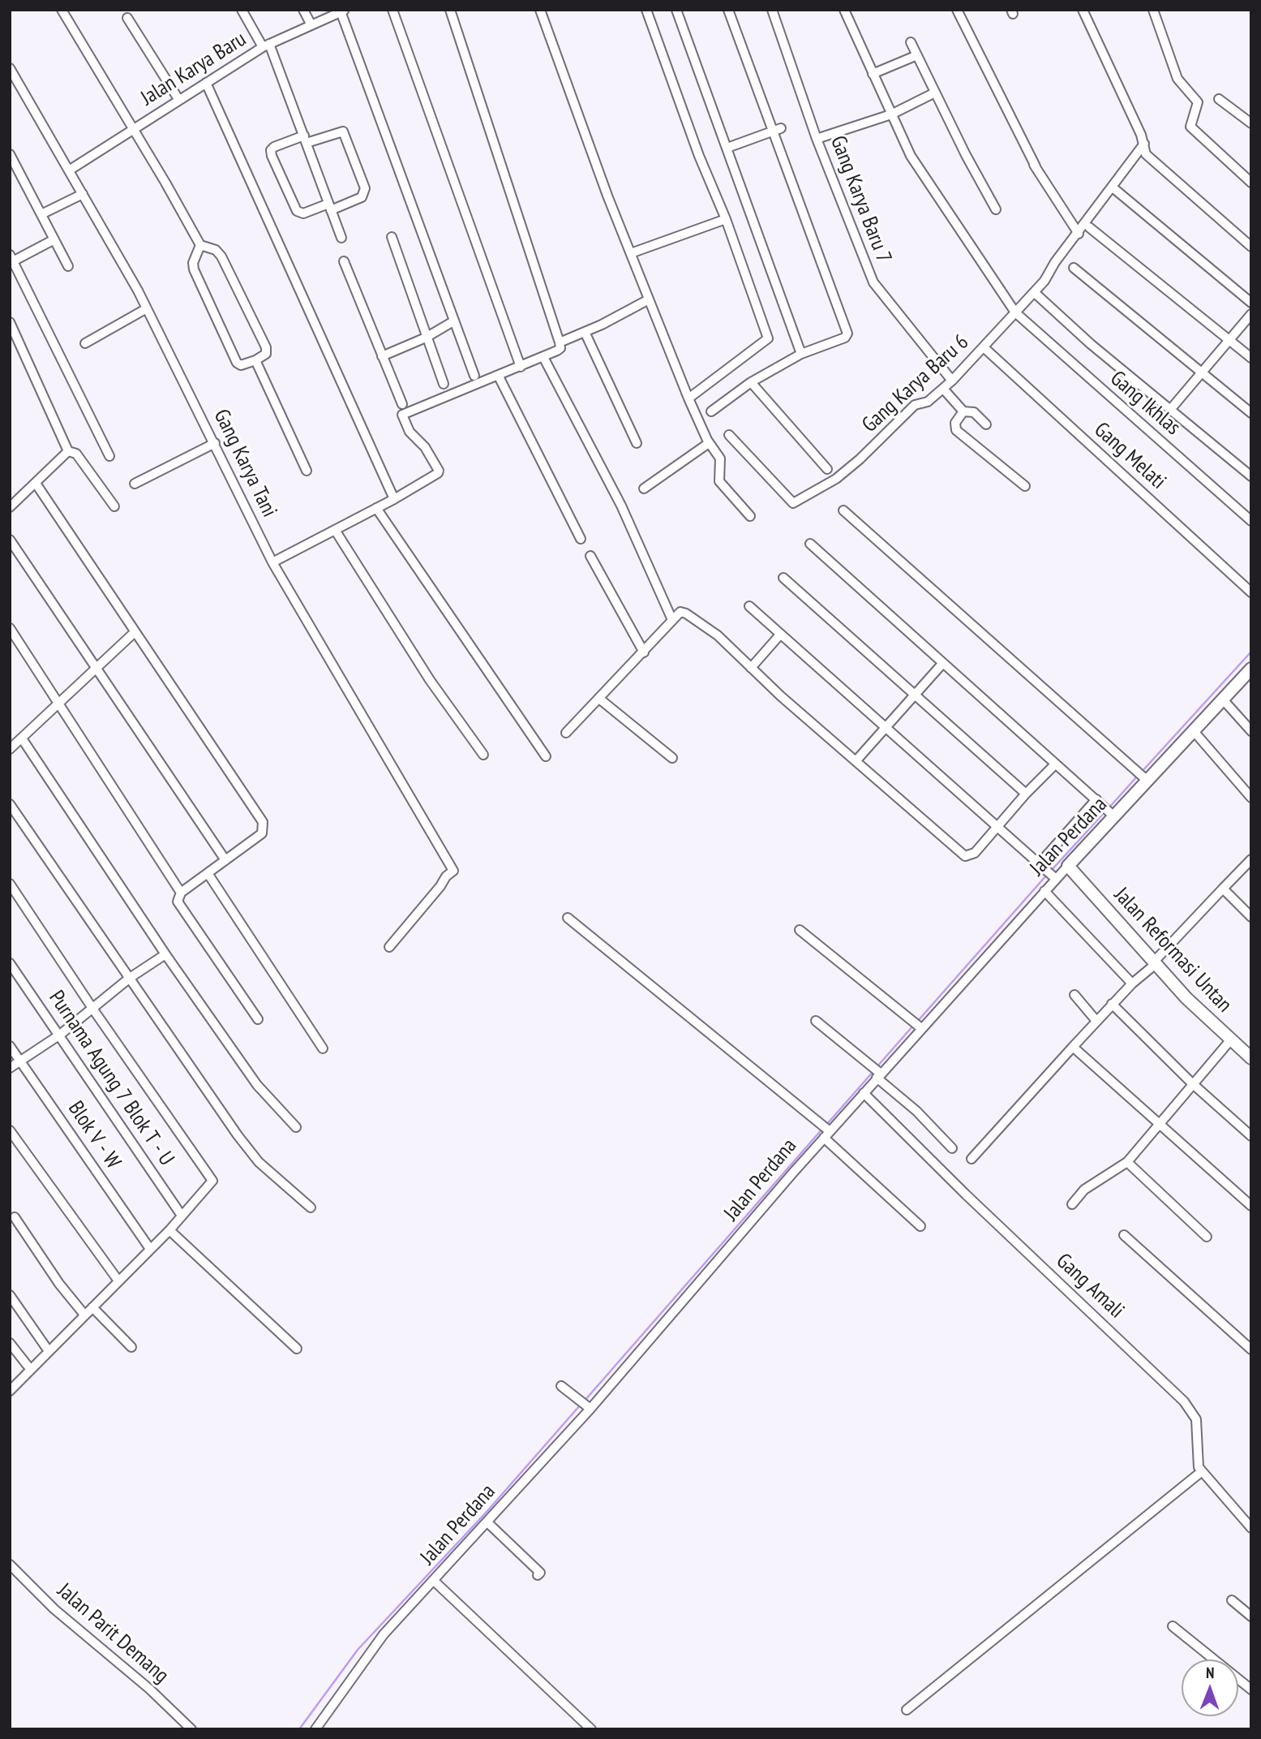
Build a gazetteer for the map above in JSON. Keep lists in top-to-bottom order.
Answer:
{
  "streets": {
    "street": [
      "Jalan Karya Baru",
      "Gang Karya Baru 7",
      "Gang Karya Baru 6",
      "Gang Ikhlas",
      "Gang Melati",
      "Gang Karya Tani",
      "Jalan Perdana",
      "Jalan Reformasi Untan",
      "Purnama Agung 7 Blok T - U",
      "Blok V - W",
      "Gang Amali",
      "Jalan Parit Demang"
    ]
  },
  "crossings": [
    ["Jalan Karya Baru", "Gang Karya Tani"],
    ["Gang Karya Baru 7", "Gang Karya Baru 6"],
    ["Gang Karya Baru 6", "Gang Ikhlas"],
    ["Gang Karya Baru 6", "Gang Melati"],
    ["Jalan Perdana", "Jalan Reformasi Untan"],
    ["Jalan Perdana", "Gang Amali"]
  ],
  "north": "top"
}
